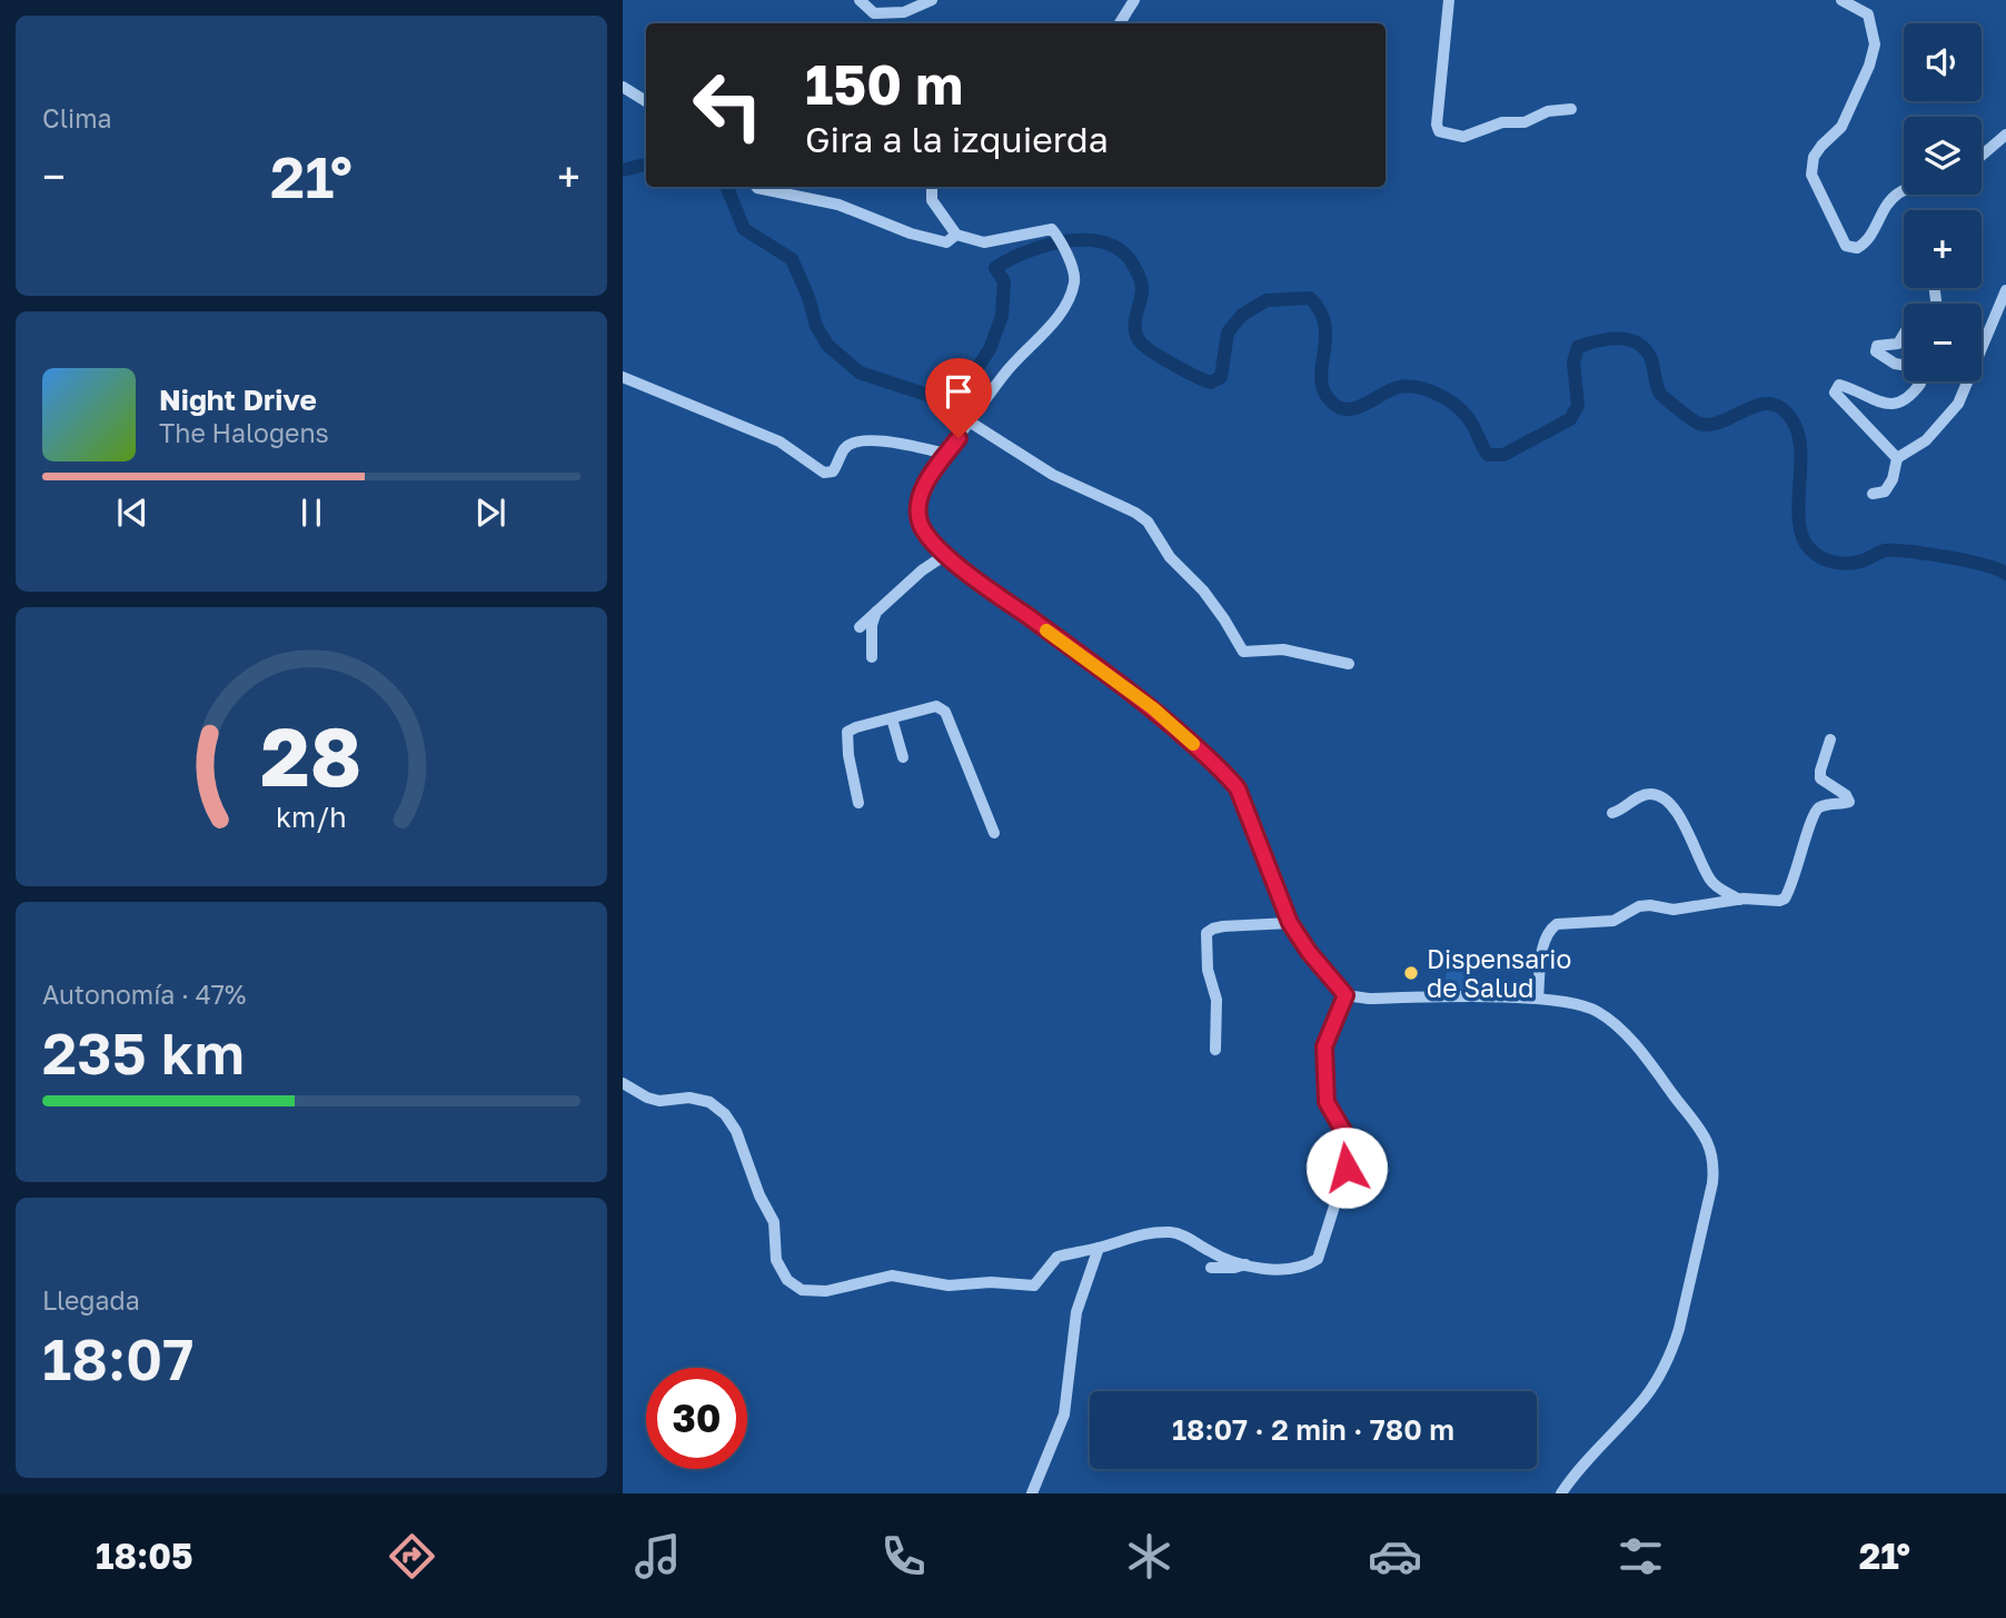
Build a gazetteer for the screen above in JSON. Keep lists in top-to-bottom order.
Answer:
{
  "places": ["Dispensario de Salud"],
  "page": {
    "tile": [
      "Clima",
      ["Autonomía · 47%", "235 km"],
      ["Llegada", "18:07"]
    ],
    "map_buttons": ["+", "−"],
    "turn": ["150 m", "Gira a la izquierda"],
    "heat": ["−", "21°", "+"],
    "song": ["Night Drive", "The Halogens"],
    "limit": "30",
    "trip": "18:07 · 2 min · 780 m",
    "tabs": ["18:05", "21°"],
    "gauge": ["28", "km/h"]
  }
}
